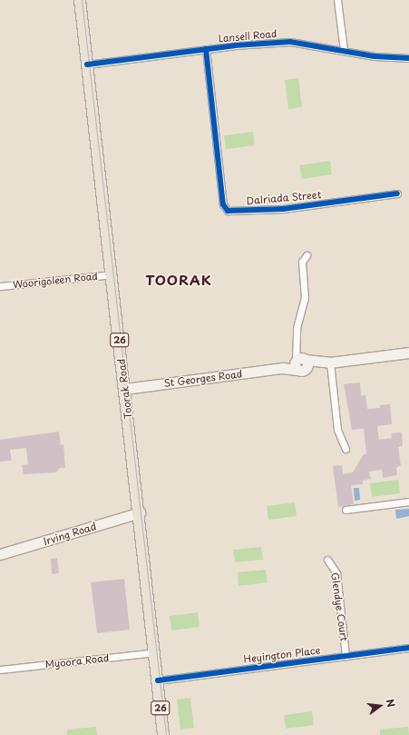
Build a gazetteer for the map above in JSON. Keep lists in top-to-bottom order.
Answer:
{
  "streets": {
    "main road": ["26", "Toorak Road"],
    "street": [
      "Lansell Road",
      "Dalriada Street",
      "Woorigoleen Road",
      "St Georges Road",
      "Irving Road",
      "Glendye Court",
      "Heyington Place",
      "Myoora Road"
    ]
  },
  "crossings": [
    ["Lansell Road", "Dalriada Street"],
    ["Lansell Road", "Toorak Road"],
    ["Woorigoleen Road", "Toorak Road"],
    ["St Georges Road", "Toorak Road"],
    ["Toorak Road", "Irving Road"],
    ["Toorak Road", "Heyington Place"],
    ["Toorak Road", "Myoora Road"],
    ["Glendye Court", "Heyington Place"]
  ],
  "districts": ["TOORAK"],
  "north": "right"
}
